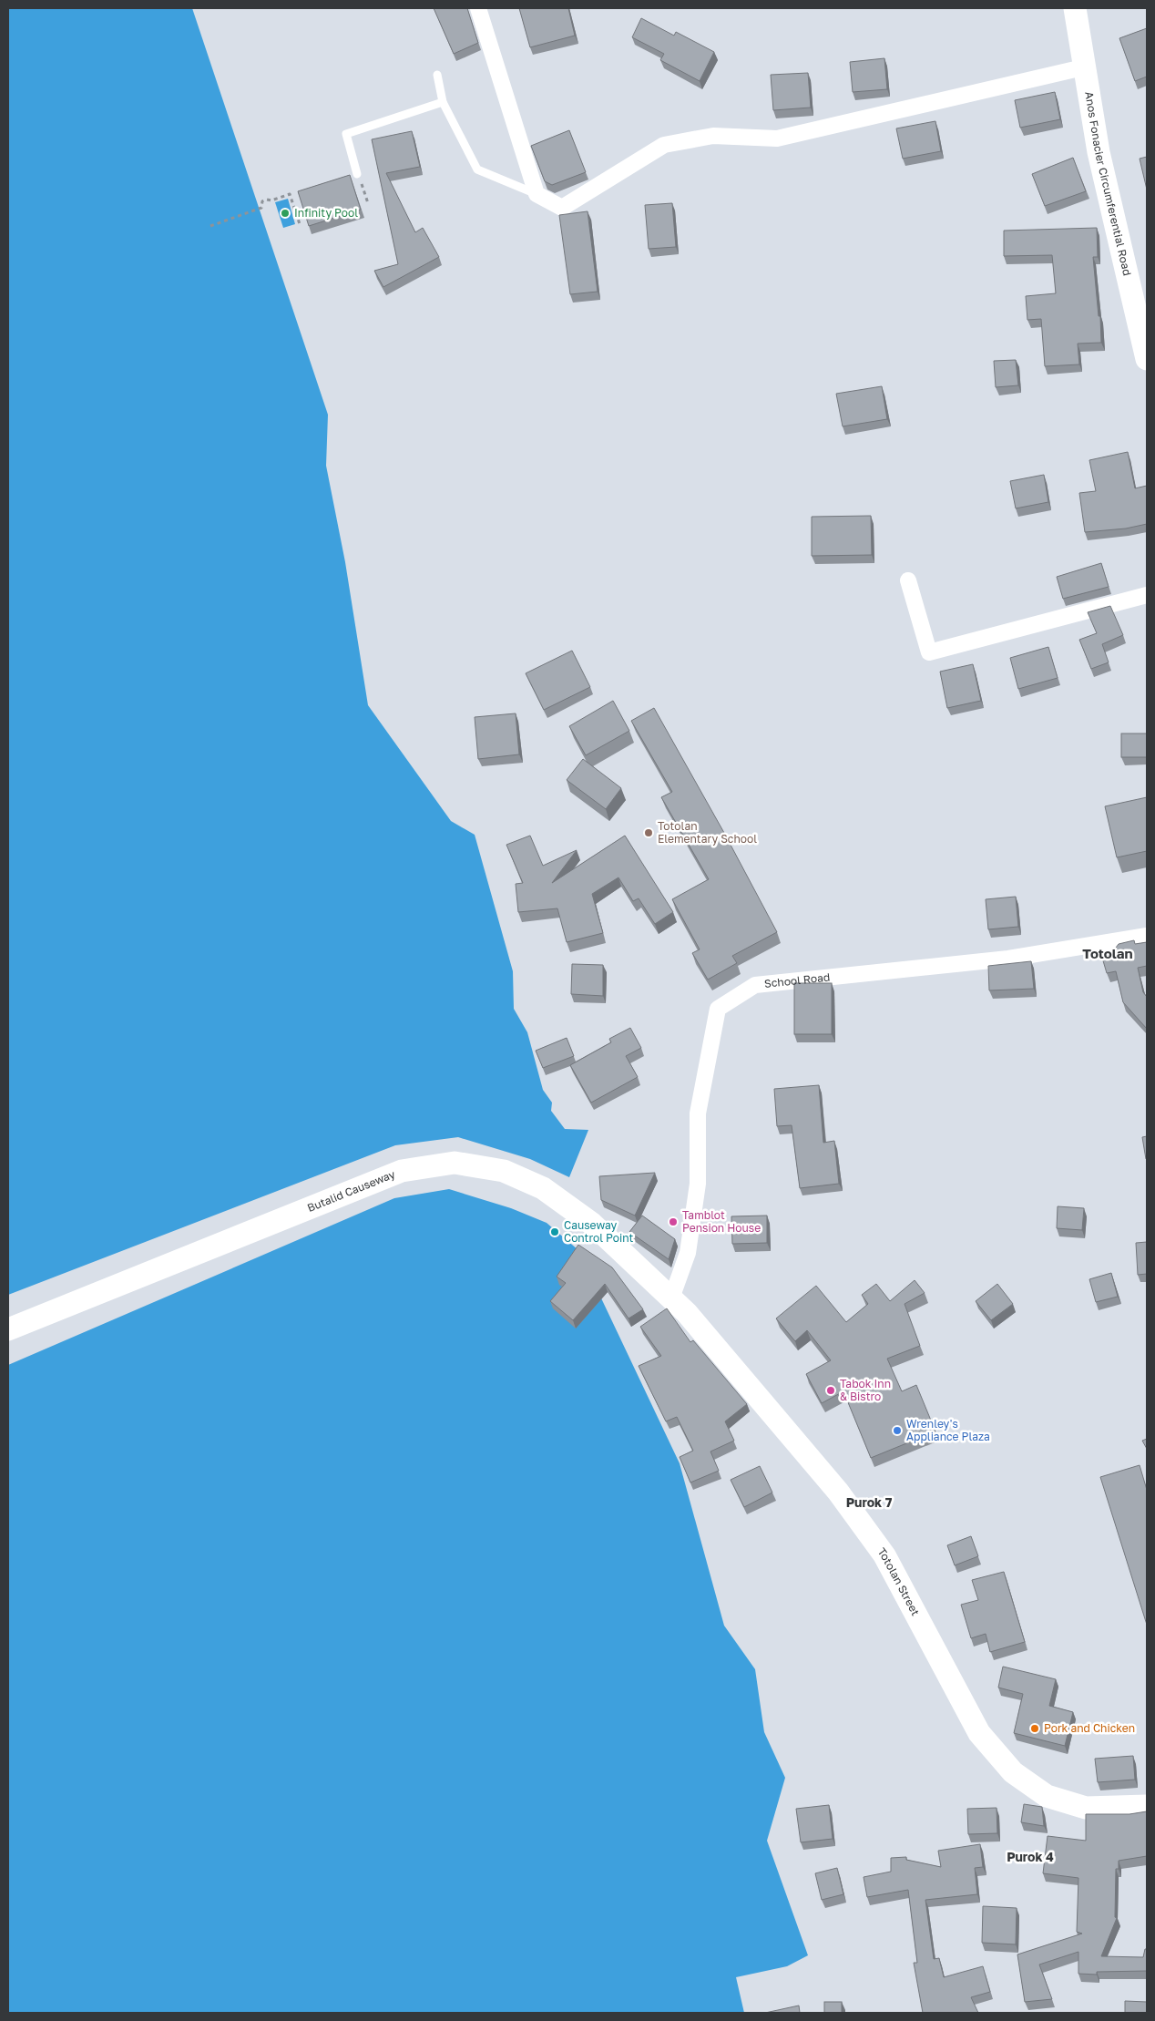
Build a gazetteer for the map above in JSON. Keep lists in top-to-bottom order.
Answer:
{
  "streets": {
    "main road": ["Anos Fonacier Circumferential Road", "Butalid Causeway", "Totolan Street"],
    "street": ["School Road"]
  },
  "crossings": [
    ["School Road", "Butalid Causeway"],
    ["School Road", "Totolan Street"],
    ["Butalid Causeway", "Totolan Street"]
  ],
  "districts": ["Totolan", "Purok 7", "Purok 4"],
  "places": [
    "Infinity Pool",
    "Totolan Elementary School",
    "Tamblot Pension House",
    "Causeway Control Point",
    "Tabok Inn & Bistro",
    "Wrenley's Appliance Plaza",
    "Pork and Chicken"
  ]
}
